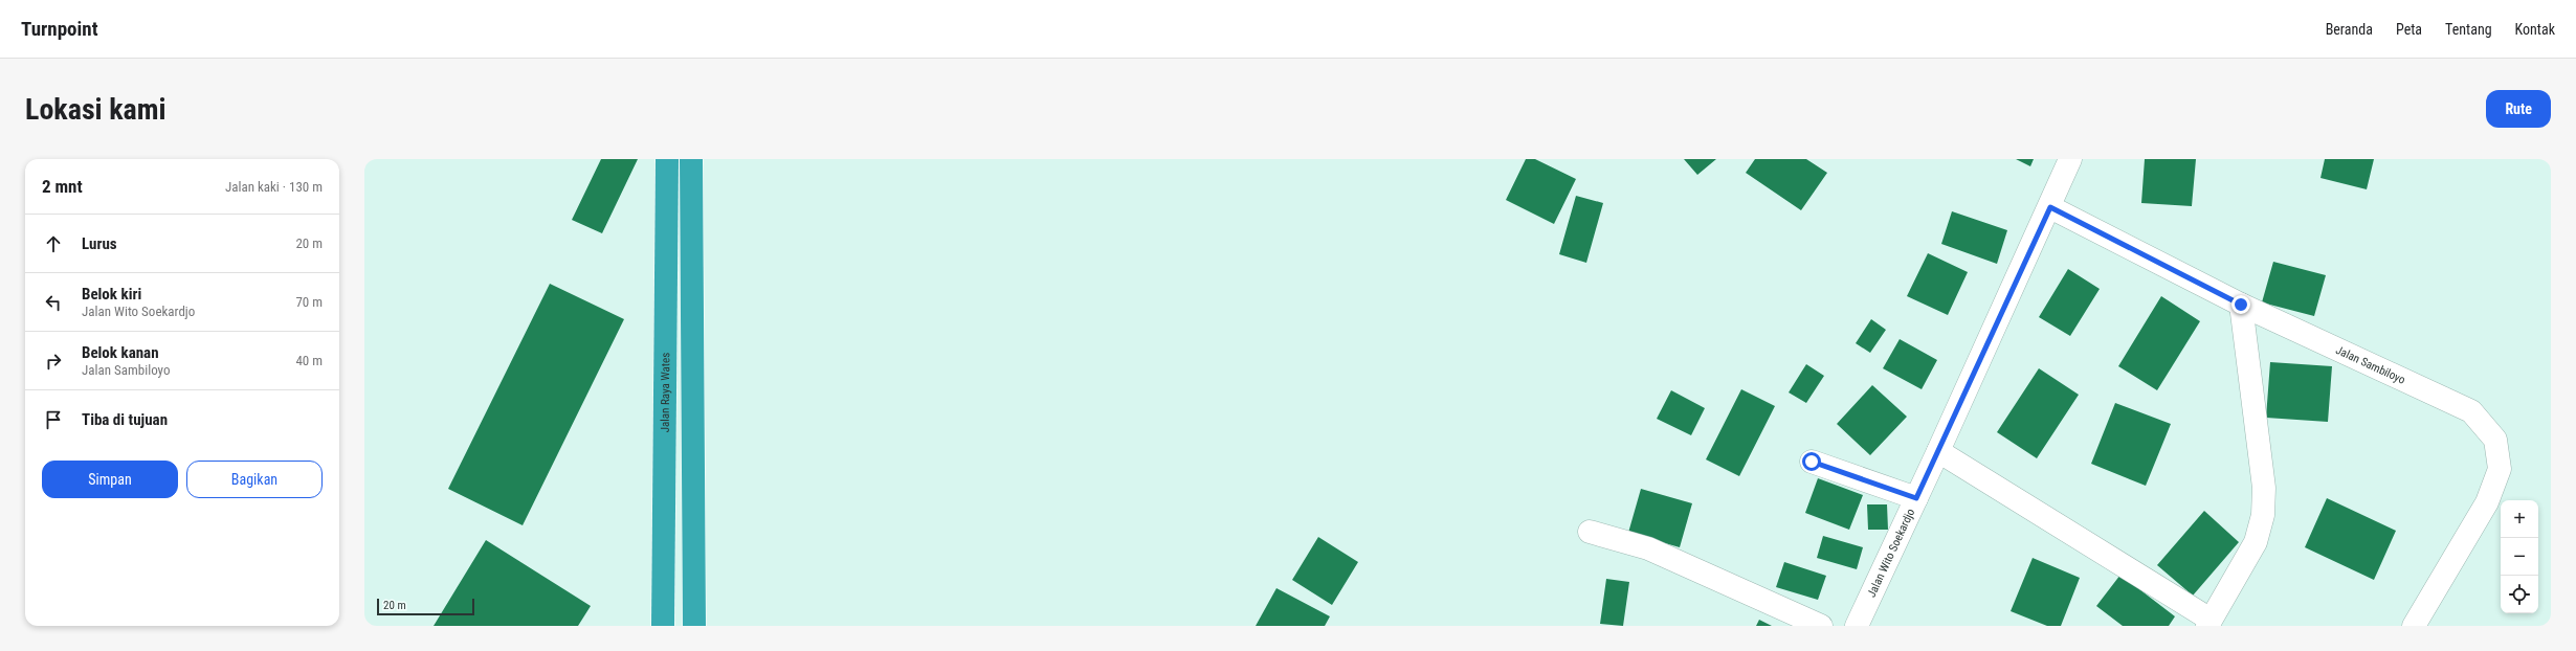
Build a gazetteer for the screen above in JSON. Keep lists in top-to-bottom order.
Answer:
{
  "streets": {
    "highway": ["Jalan Raya Wates"],
    "street": ["Jalan Sambiloyo", "Jalan Wito Soekardjo"]
  },
  "crossings": [
    ["Jalan Sambiloyo", "Jalan Wito Soekardjo"]
  ],
  "scale_bar": "20 m",
  "page": {
    "header": "Turnpoint",
    "nav": [
      "Beranda",
      "Peta",
      "Tentang",
      "Kontak"
    ],
    "buttons": [
      "Rute",
      ["Simpan", "Bagikan"]
    ],
    "title": "Lokasi kami",
    "heading": ["2 mnt", "Jalan kaki · 130 m"],
    "list": [
      ["Lurus", "20 m"],
      ["Belok kiri", "Jalan Wito Soekardjo", "70 m"],
      ["Belok kanan", "Jalan Sambiloyo", "40 m"],
      "Tiba di tujuan"
    ],
    "map_buttons": ["+", "−"],
    "scale": "20 m"
  }
}
